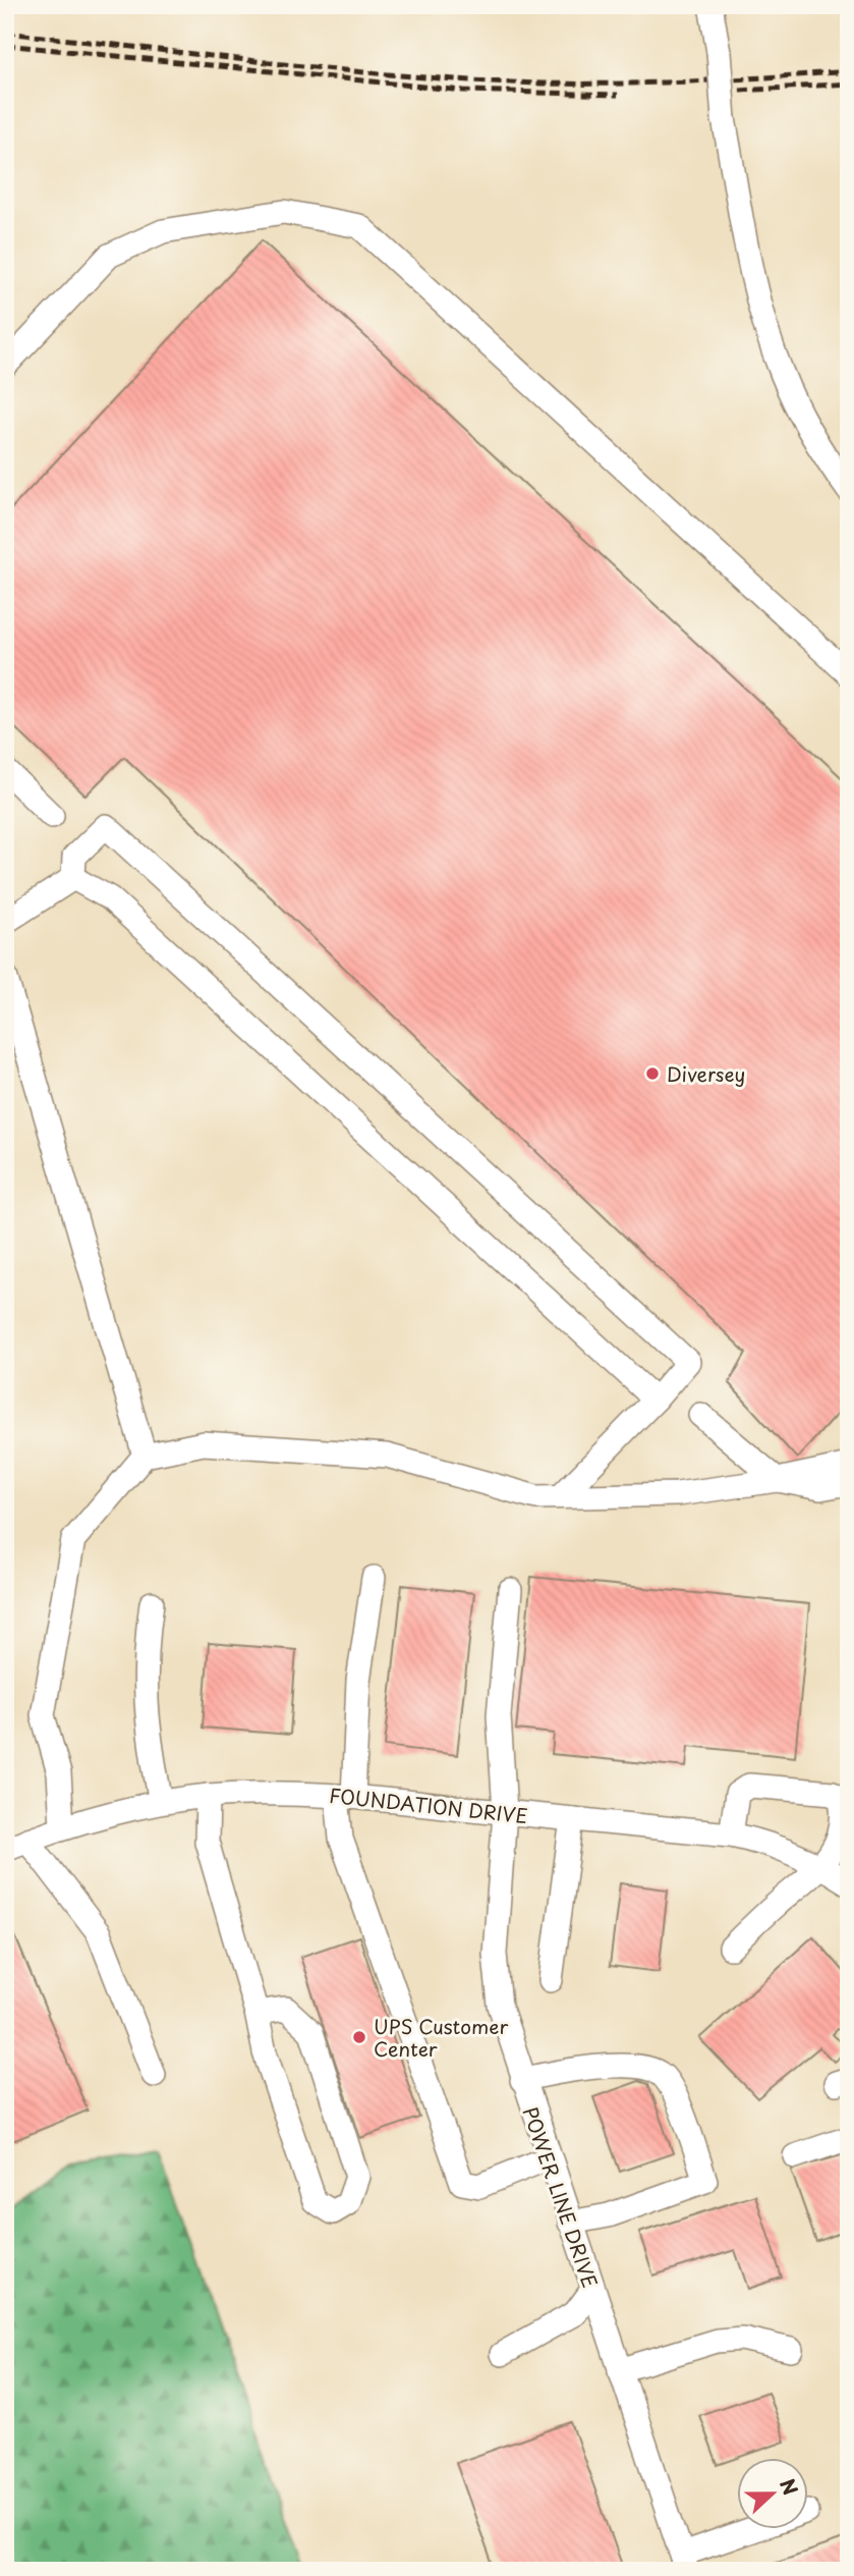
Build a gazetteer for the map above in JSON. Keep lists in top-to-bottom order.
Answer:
{
  "streets": {
    "street": ["FOUNDATION DRIVE", "POWER LINE DRIVE"]
  },
  "crossings": [
    ["FOUNDATION DRIVE", "POWER LINE DRIVE"]
  ],
  "places": ["Diversey", "UPS Customer Center"],
  "north": "right"
}
